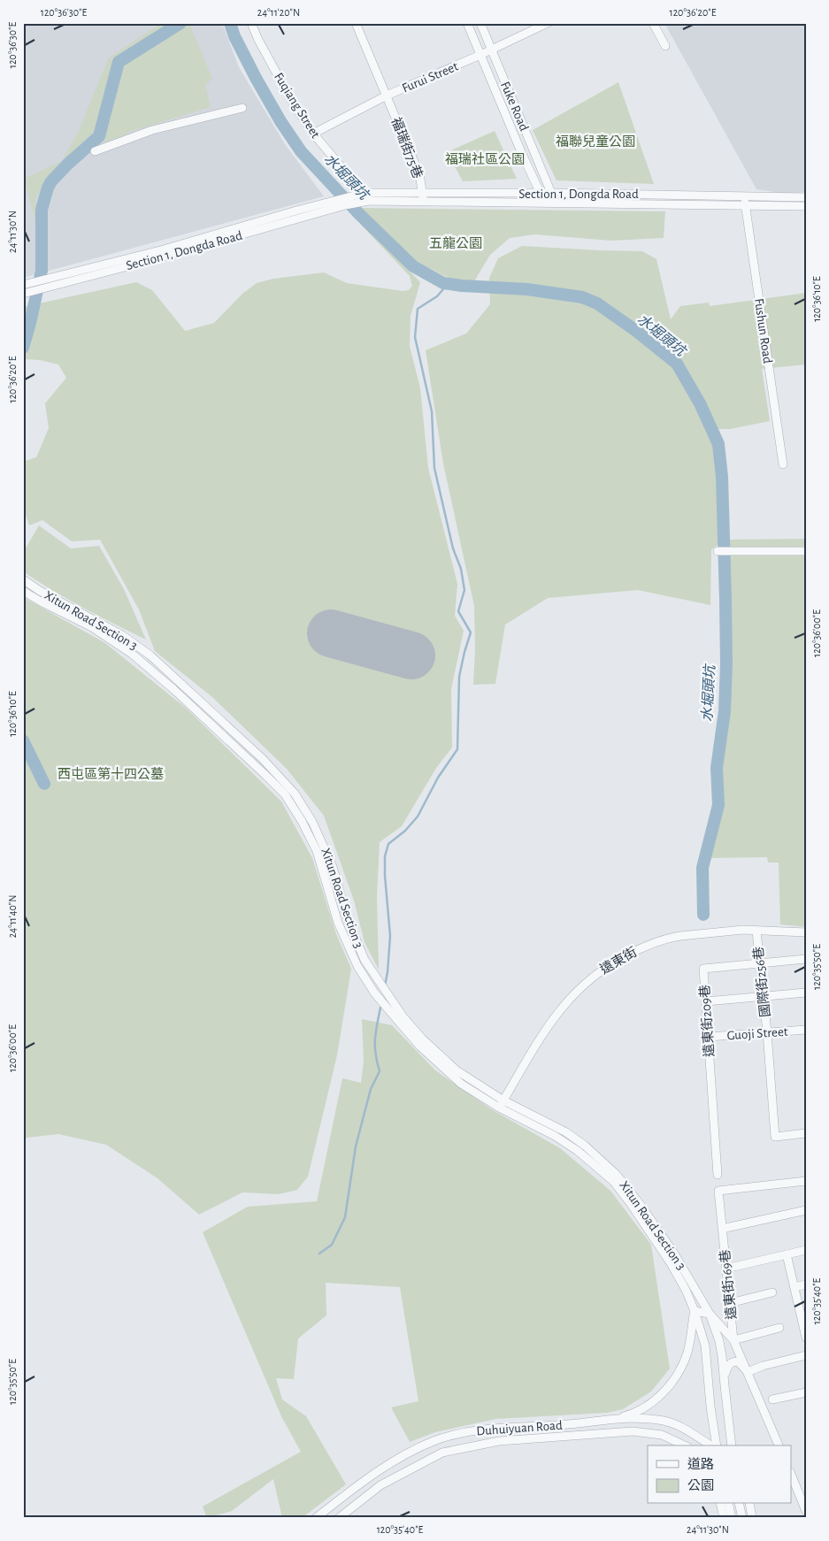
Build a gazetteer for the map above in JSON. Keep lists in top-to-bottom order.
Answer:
{
  "streets": {
    "street": [
      "Furui Street",
      "Fuqiang Street",
      "Fuke Road",
      "福瑞街75巷",
      "Section 1, Dongda Road",
      "Fushun Road",
      "Xitun Road Section 3",
      "遠東街",
      "國際街256巷",
      "遠東街209巷",
      "Guoji Street",
      "遠東街169巷",
      "Duhuiyuan Road"
    ]
  },
  "crossings": [
    ["Furui Street", "Fuqiang Street"],
    ["Furui Street", "Fuke Road"],
    ["Furui Street", "福瑞街75巷"],
    ["Fuqiang Street", "Section 1, Dongda Road"],
    ["Fuke Road", "Section 1, Dongda Road"],
    ["福瑞街75巷", "Section 1, Dongda Road"],
    ["Section 1, Dongda Road", "Fushun Road"],
    ["Xitun Road Section 3", "遠東街"],
    ["遠東街", "國際街256巷"],
    ["國際街256巷", "遠東街209巷"],
    ["國際街256巷", "Guoji Street"],
    ["遠東街209巷", "Guoji Street"]
  ],
  "water": ["水堀頭坑"],
  "parks": [
    "福聯兒童公園",
    "福瑞社區公園",
    "五龍公園",
    "西屯區第十四公墓"
  ],
  "legend": ["道路", "公園"],
  "coordinates": [
    "120°36'30\"E",
    "24°11'20\"N",
    "120°36'20\"E",
    "24°11'30\"N",
    "120°36'10\"E",
    "120°36'00\"E",
    "24°11'40\"N",
    "120°35'50\"E",
    "120°35'40\"E"
  ]
}
